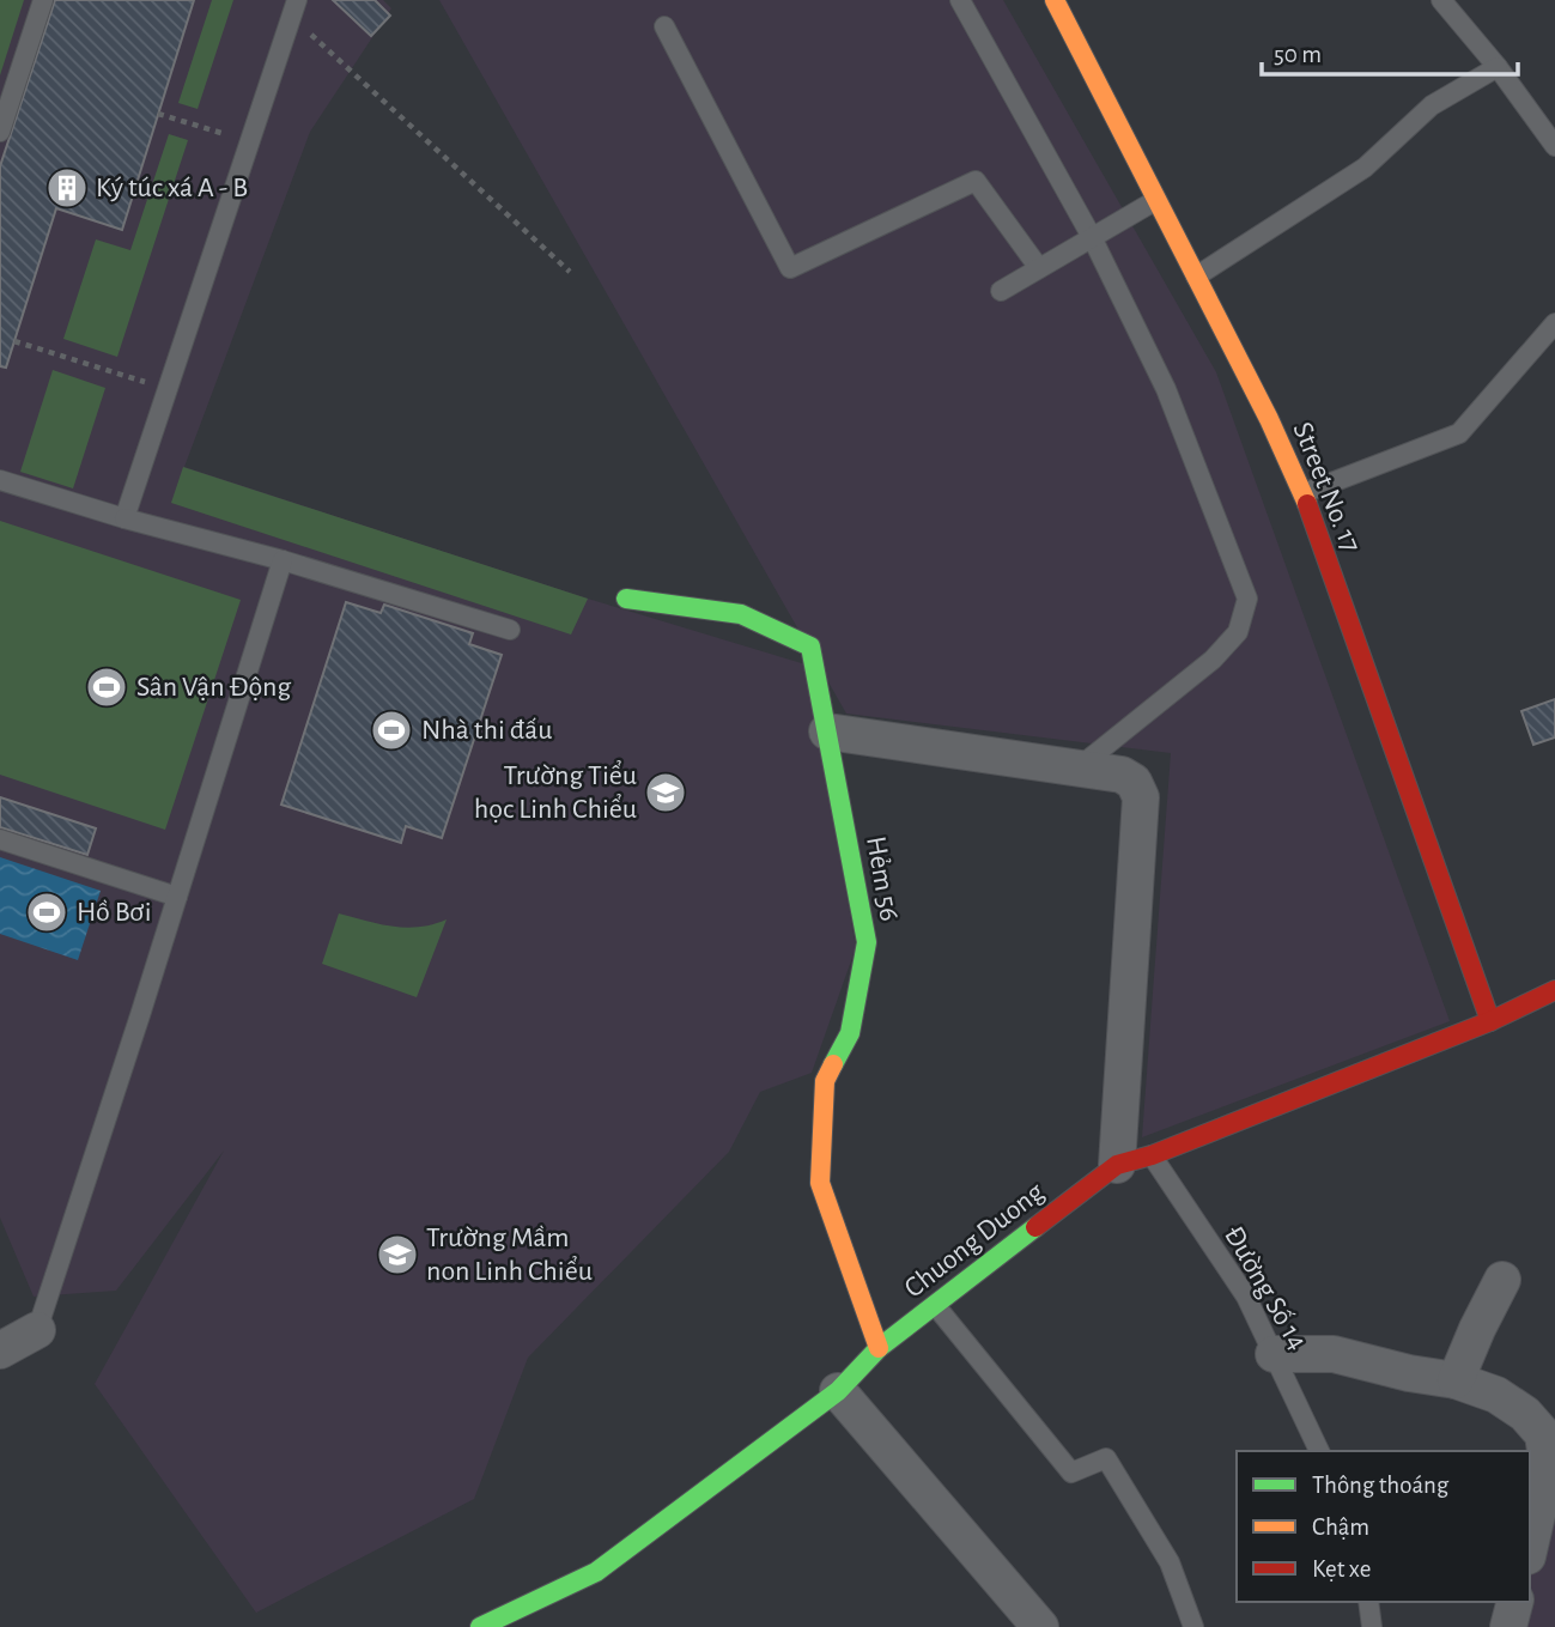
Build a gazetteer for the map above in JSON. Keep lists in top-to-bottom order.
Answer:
{
  "streets": {
    "street": ["Street No. 17", "Hẻm 56", "Chuong Duong"],
    "lane": ["Đường Số 14"]
  },
  "crossings": [
    ["Street No. 17", "Chuong Duong"],
    ["Hẻm 56", "Chuong Duong"],
    ["Chuong Duong", "Đường Số 14"]
  ],
  "places": {
    "building": ["Ký túc xá A - B"],
    "sports": ["Sân Vận Động", "Nhà thi đấu", "Hồ Bơi"],
    "school or university": ["Trường Tiểu học Linh Chiểu", "Trường Mầm non Linh Chiểu"]
  },
  "legend": ["Thông thoáng", "Chậm", "Kẹt xe"],
  "scale_bar": "50 m"
}
